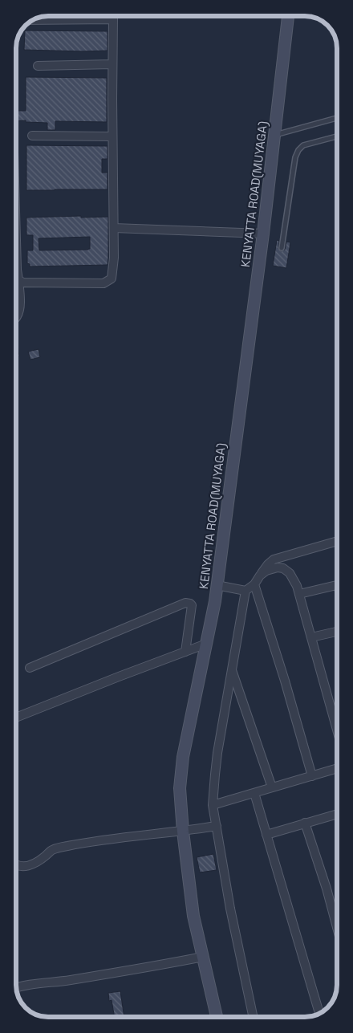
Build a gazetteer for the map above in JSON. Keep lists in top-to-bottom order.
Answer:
{
  "streets": {
    "main road": ["KENYATTA ROAD(MUYAGA)"]
  }
}
